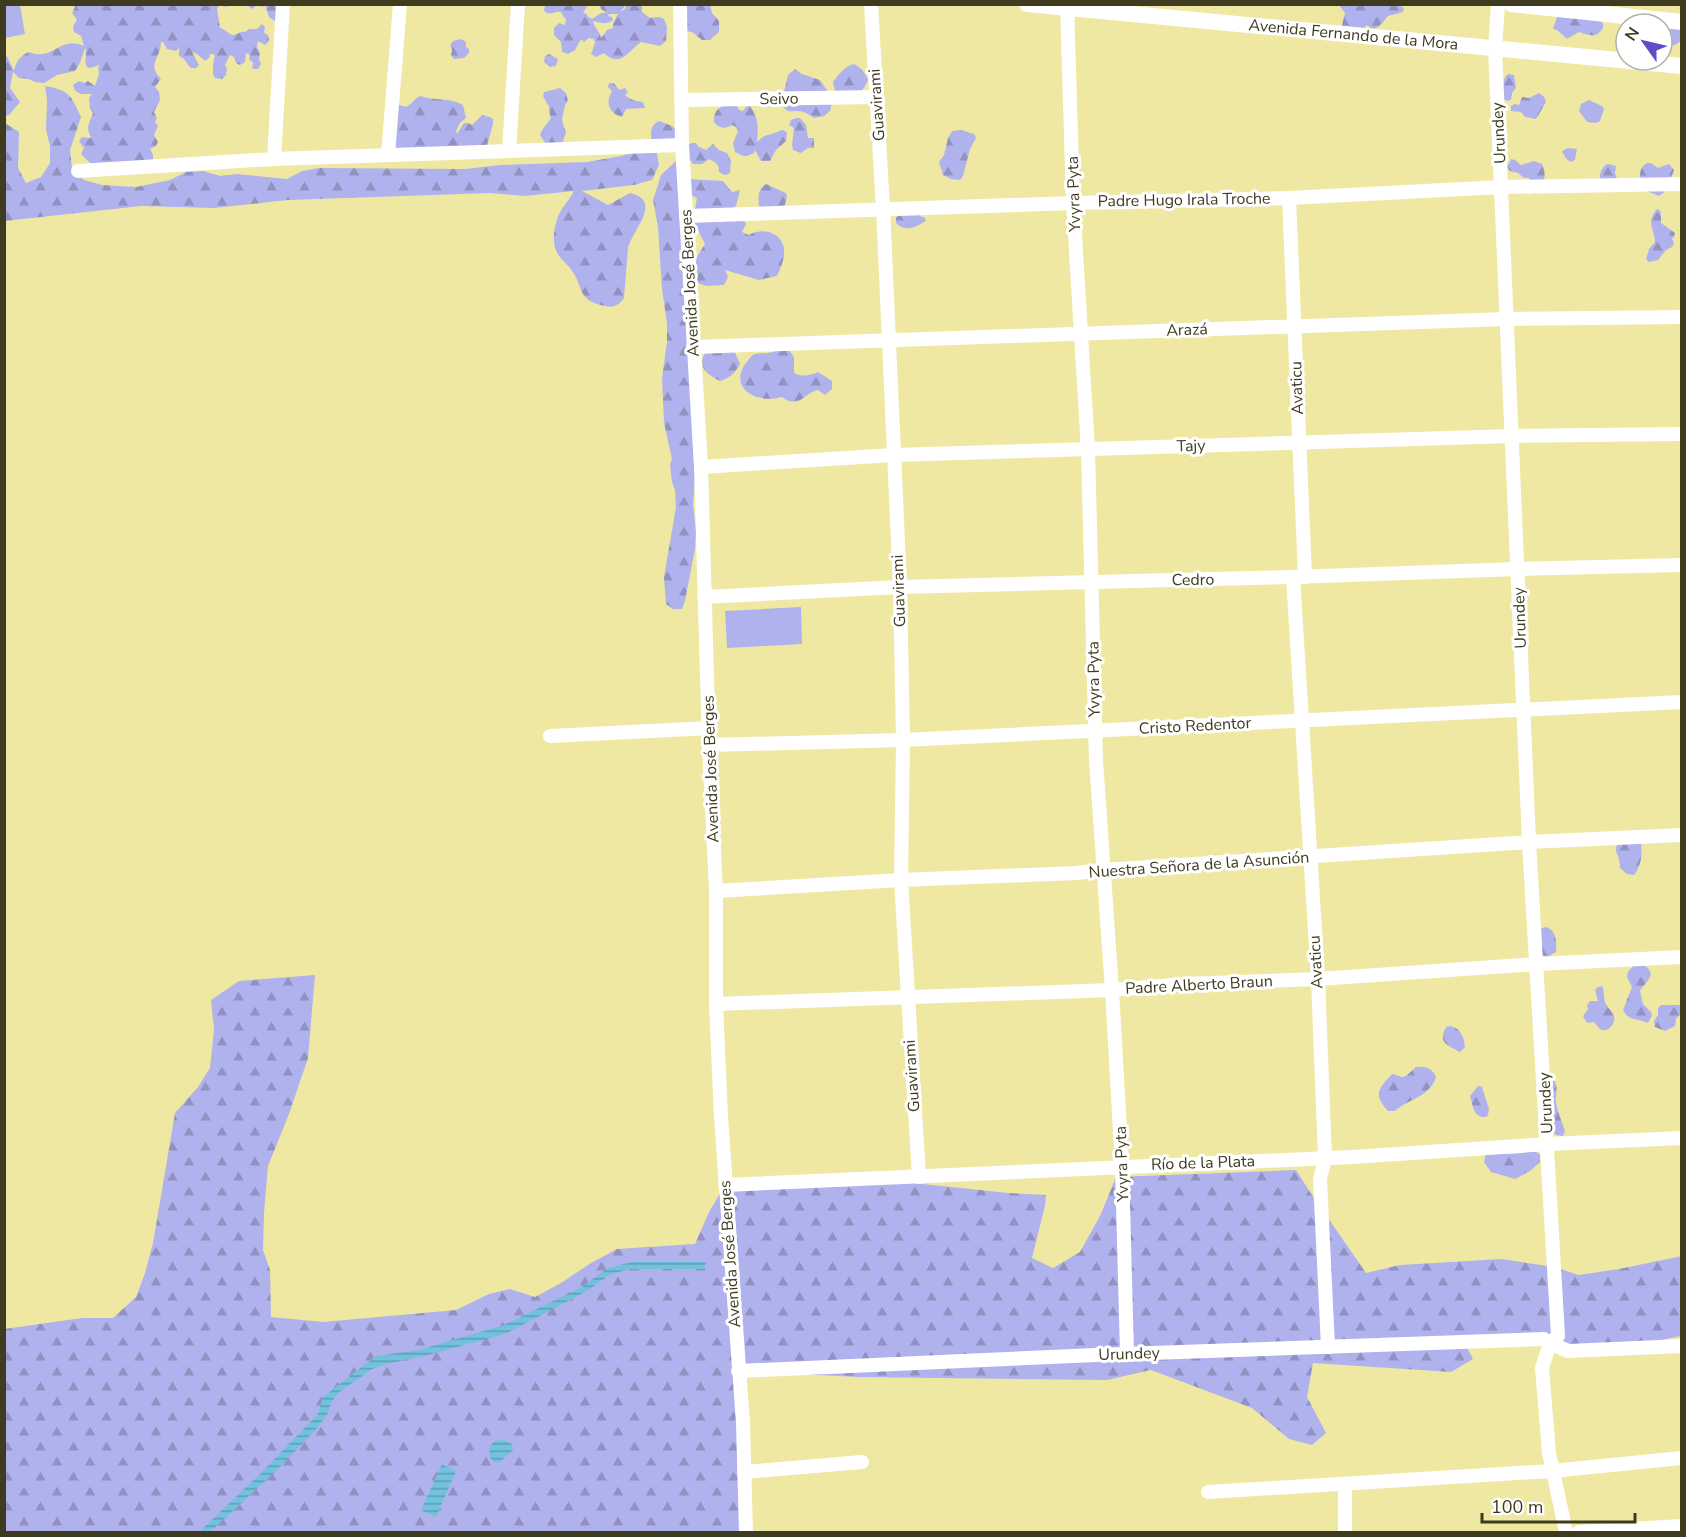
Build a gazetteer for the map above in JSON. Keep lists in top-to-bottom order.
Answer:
{
  "streets": {
    "main road": ["Avenida Fernando de la Mora"],
    "street": [
      "Seivo",
      "Guavirami",
      "Urundey",
      "Yvyra Pyta",
      "Padre Hugo Irala Troche",
      "Avenida José Berges",
      "Arazá",
      "Avaticu",
      "Tajy",
      "Cedro",
      "Cristo Redentor",
      "Nuestra Señora de la Asunción",
      "Padre Alberto Braun",
      "Río de la Plata"
    ]
  },
  "crossings": [
    ["Avenida Fernando de la Mora", "Urundey"],
    ["Avenida Fernando de la Mora", "Yvyra Pyta"],
    ["Seivo", "Guavirami"],
    ["Seivo", "Avenida José Berges"],
    ["Guavirami", "Padre Hugo Irala Troche"],
    ["Guavirami", "Arazá"],
    ["Guavirami", "Tajy"],
    ["Guavirami", "Cedro"],
    ["Guavirami", "Cristo Redentor"],
    ["Guavirami", "Nuestra Señora de la Asunción"],
    ["Guavirami", "Padre Alberto Braun"],
    ["Guavirami", "Río de la Plata"],
    ["Urundey", "Yvyra Pyta"],
    ["Urundey", "Padre Hugo Irala Troche"],
    ["Urundey", "Avenida José Berges"],
    ["Urundey", "Arazá"],
    ["Urundey", "Avaticu"],
    ["Urundey", "Tajy"],
    ["Urundey", "Cedro"],
    ["Urundey", "Cristo Redentor"],
    ["Urundey", "Nuestra Señora de la Asunción"],
    ["Urundey", "Padre Alberto Braun"],
    ["Urundey", "Río de la Plata"],
    ["Yvyra Pyta", "Padre Hugo Irala Troche"],
    ["Yvyra Pyta", "Arazá"],
    ["Yvyra Pyta", "Tajy"],
    ["Yvyra Pyta", "Cedro"],
    ["Yvyra Pyta", "Cristo Redentor"],
    ["Yvyra Pyta", "Nuestra Señora de la Asunción"],
    ["Yvyra Pyta", "Padre Alberto Braun"],
    ["Yvyra Pyta", "Río de la Plata"],
    ["Padre Hugo Irala Troche", "Avenida José Berges"],
    ["Padre Hugo Irala Troche", "Avaticu"],
    ["Avenida José Berges", "Arazá"],
    ["Avenida José Berges", "Tajy"],
    ["Avenida José Berges", "Cedro"],
    ["Avenida José Berges", "Cristo Redentor"],
    ["Avenida José Berges", "Nuestra Señora de la Asunción"],
    ["Avenida José Berges", "Padre Alberto Braun"],
    ["Avenida José Berges", "Río de la Plata"],
    ["Arazá", "Avaticu"],
    ["Avaticu", "Tajy"],
    ["Avaticu", "Cedro"],
    ["Avaticu", "Cristo Redentor"],
    ["Avaticu", "Nuestra Señora de la Asunción"],
    ["Avaticu", "Padre Alberto Braun"],
    ["Avaticu", "Río de la Plata"]
  ],
  "scale_bar": "100 m",
  "north": "top left"
}
